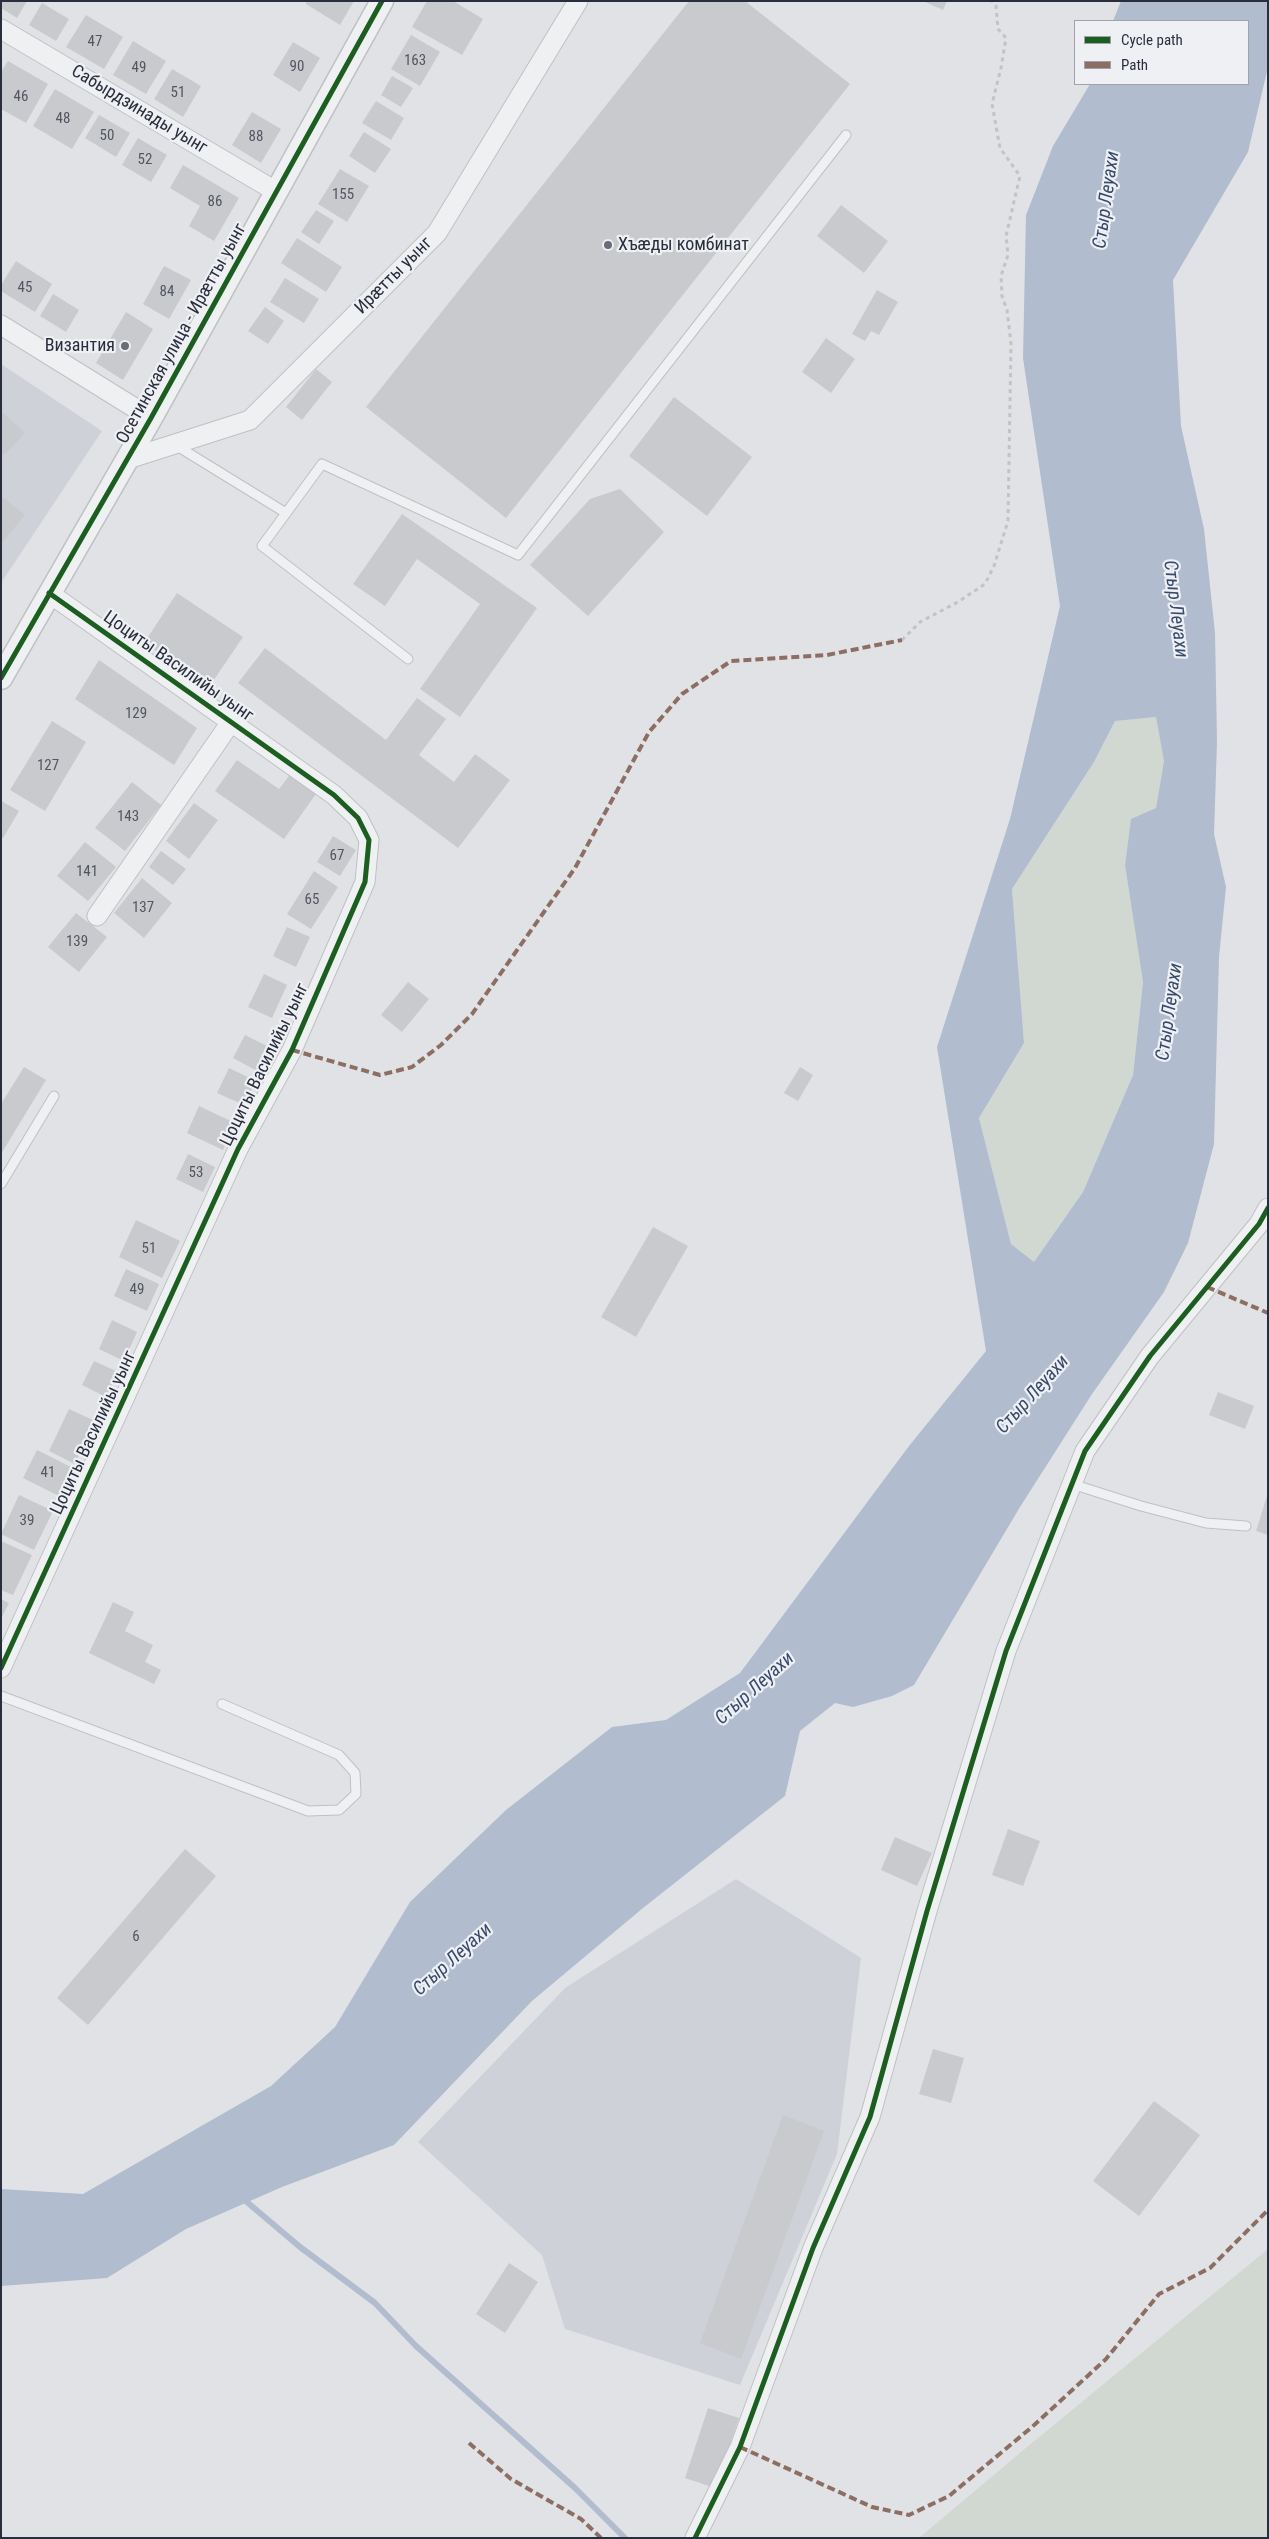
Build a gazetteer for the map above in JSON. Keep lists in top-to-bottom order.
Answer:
{
  "streets": {
    "street": [
      "Сабырдзинады уынг",
      "Ирæтты уынг",
      "Осетинская улица - Ирæтты уынг",
      "Цоциты Василийы уынг"
    ]
  },
  "crossings": [
    ["Сабырдзинады уынг", "Осетинская улица - Ирæтты уынг"],
    ["Ирæтты уынг", "Осетинская улица - Ирæтты уынг"],
    ["Осетинская улица - Ирæтты уынг", "Цоциты Василийы уынг"]
  ],
  "water": ["Стыр Леуахи"],
  "places": ["Хъæды комбинат", "Византия"],
  "house_numbers": [
    "47",
    "163",
    "90",
    "49",
    "51",
    "46",
    "48",
    "50",
    "88",
    "52",
    "155",
    "86",
    "45",
    "84",
    "129",
    "127",
    "143",
    "67",
    "141",
    "65",
    "137",
    "139",
    "53",
    "51",
    "49",
    "41",
    "39",
    "6"
  ],
  "legend": ["Cycle path", "Path"]
}
